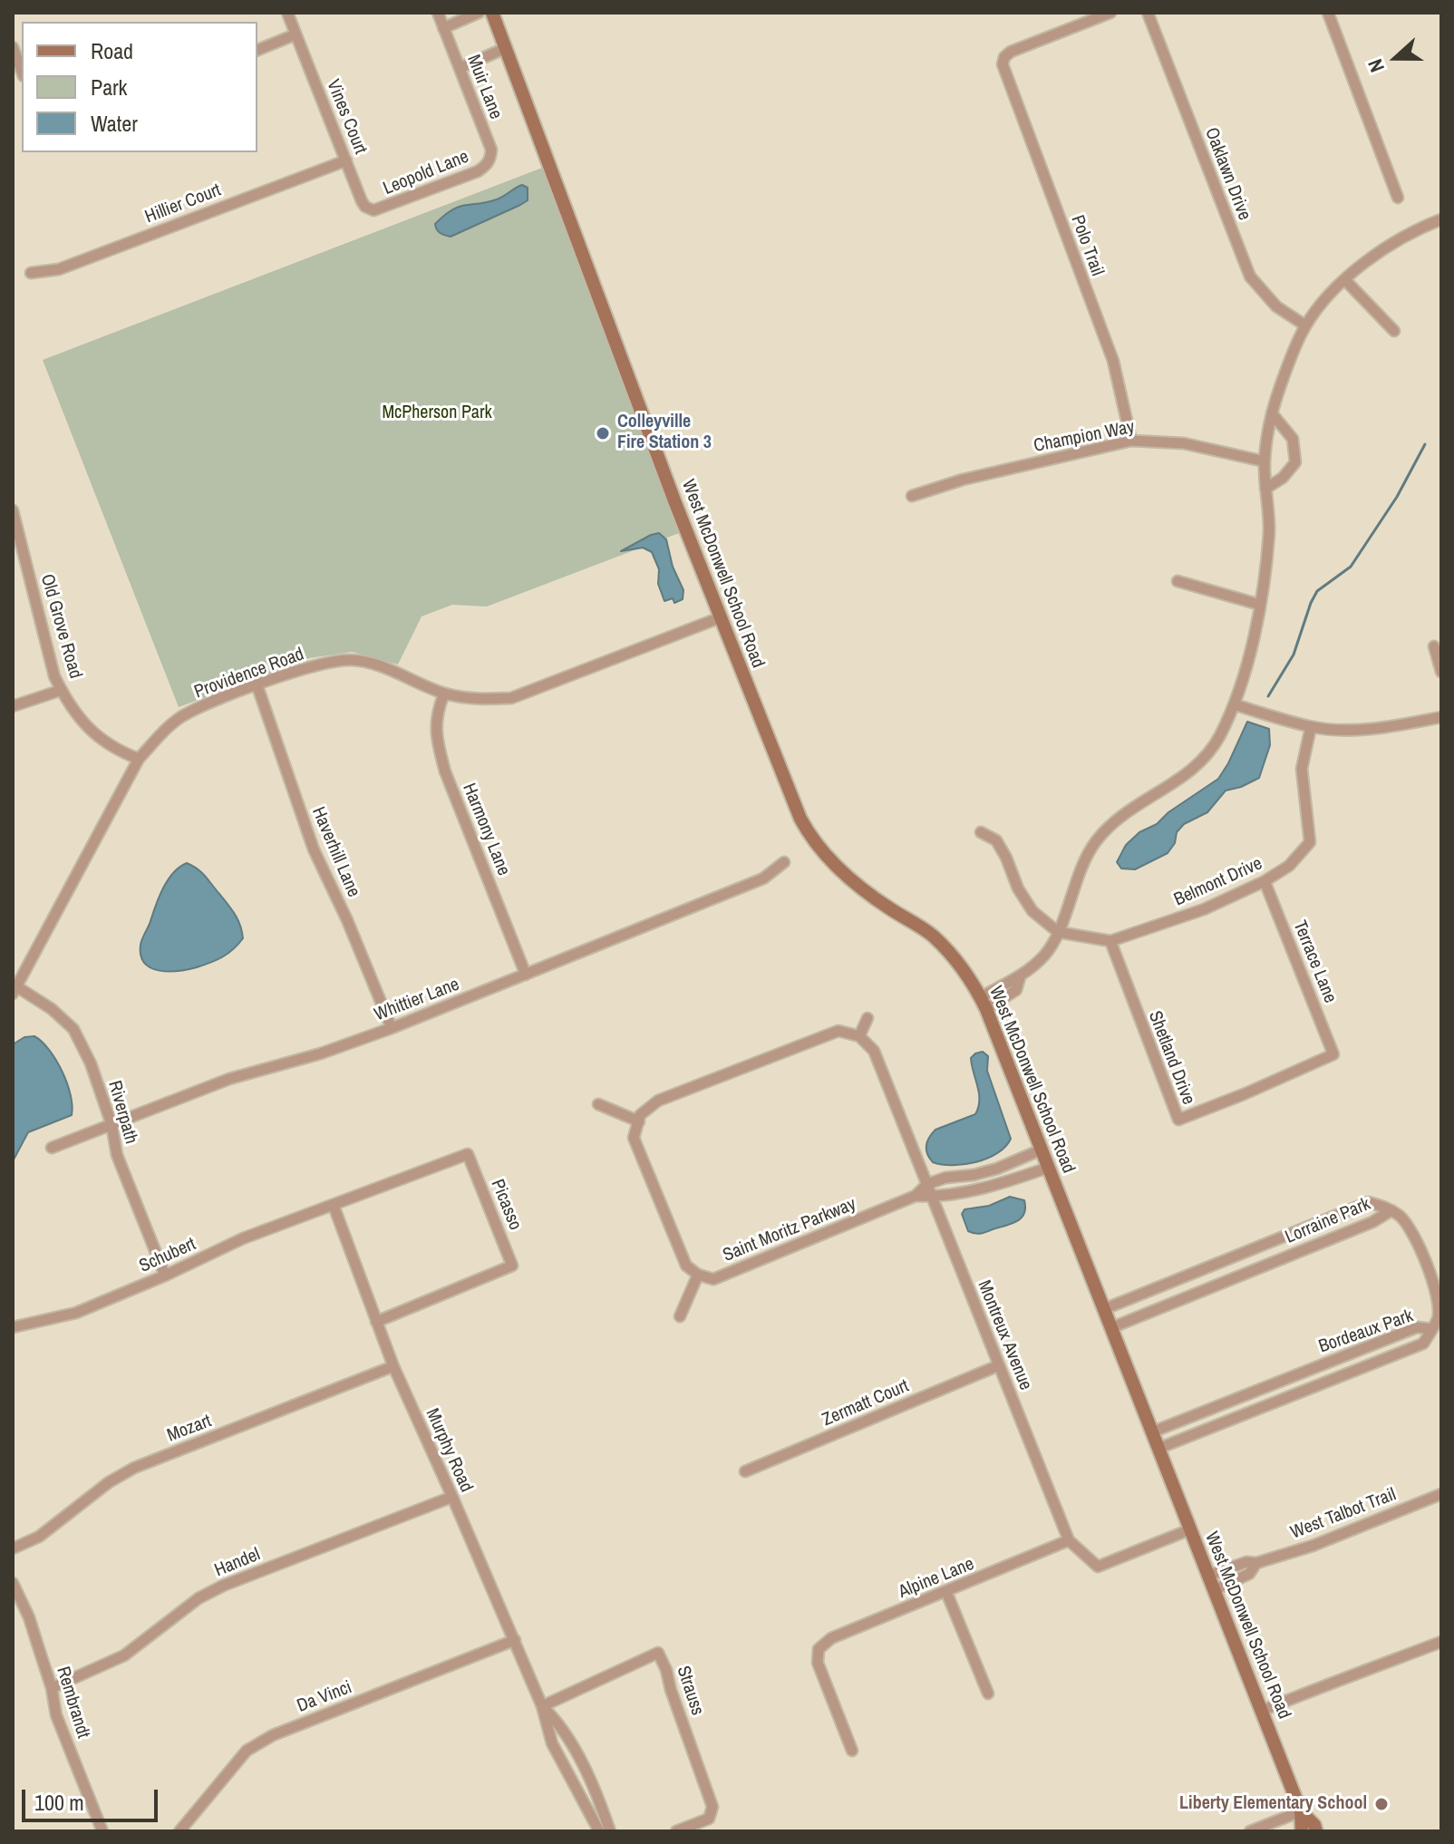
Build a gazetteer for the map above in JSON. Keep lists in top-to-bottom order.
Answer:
{
  "streets": {
    "main road": ["West McDonwell School Road"],
    "street": [
      "Muir Lane",
      "Vines Court",
      "Leopold Lane",
      "Oaklawn Drive",
      "Hillier Court",
      "Polo Trail",
      "Champion Way",
      "Old Grove Road",
      "Providence Road",
      "Harmony Lane",
      "Haverhill Lane",
      "Belmont Drive",
      "Terrace Lane",
      "Whittier Lane",
      "Shetland Drive",
      "Riverpath",
      "Picasso",
      "Lorraine Park",
      "Saint Moritz Parkway",
      "Schubert",
      "Bordeaux Park",
      "Montreux Avenue",
      "Zermatt Court",
      "Mozart",
      "Murphy Road",
      "West Talbot Trail",
      "Handel",
      "Alpine Lane",
      "Strauss",
      "Da Vinci",
      "Rembrandt"
    ]
  },
  "crossings": [
    ["Muir Lane", "Leopold Lane"],
    ["Vines Court", "Leopold Lane"],
    ["Vines Court", "Hillier Court"],
    ["Polo Trail", "Champion Way"],
    ["West McDonwell School Road", "Providence Road"],
    ["West McDonwell School Road", "Lorraine Park"],
    ["West McDonwell School Road", "Saint Moritz Parkway"],
    ["West McDonwell School Road", "Bordeaux Park"],
    ["West McDonwell School Road", "Montreux Avenue"],
    ["West McDonwell School Road", "West Talbot Trail"],
    ["Old Grove Road", "Providence Road"],
    ["Providence Road", "Harmony Lane"],
    ["Providence Road", "Haverhill Lane"],
    ["Providence Road", "Riverpath"],
    ["Harmony Lane", "Whittier Lane"],
    ["Haverhill Lane", "Whittier Lane"],
    ["Belmont Drive", "Terrace Lane"],
    ["Belmont Drive", "Shetland Drive"],
    ["Terrace Lane", "Shetland Drive"],
    ["Whittier Lane", "Riverpath"],
    ["Riverpath", "Schubert"],
    ["Picasso", "Schubert"],
    ["Picasso", "Murphy Road"],
    ["Saint Moritz Parkway", "Montreux Avenue"],
    ["Schubert", "Murphy Road"],
    ["Montreux Avenue", "Zermatt Court"],
    ["Montreux Avenue", "Alpine Lane"],
    ["Mozart", "Murphy Road"],
    ["Murphy Road", "Handel"],
    ["Murphy Road", "Strauss"],
    ["Murphy Road", "Da Vinci"],
    ["Handel", "Rembrandt"]
  ],
  "parks": ["McPherson Park"],
  "places": ["Colleyville Fire Station 3", "Liberty Elementary School"],
  "legend": ["Road", "Park", "Water"],
  "scale_bar": "100 m",
  "north": "left"
}
